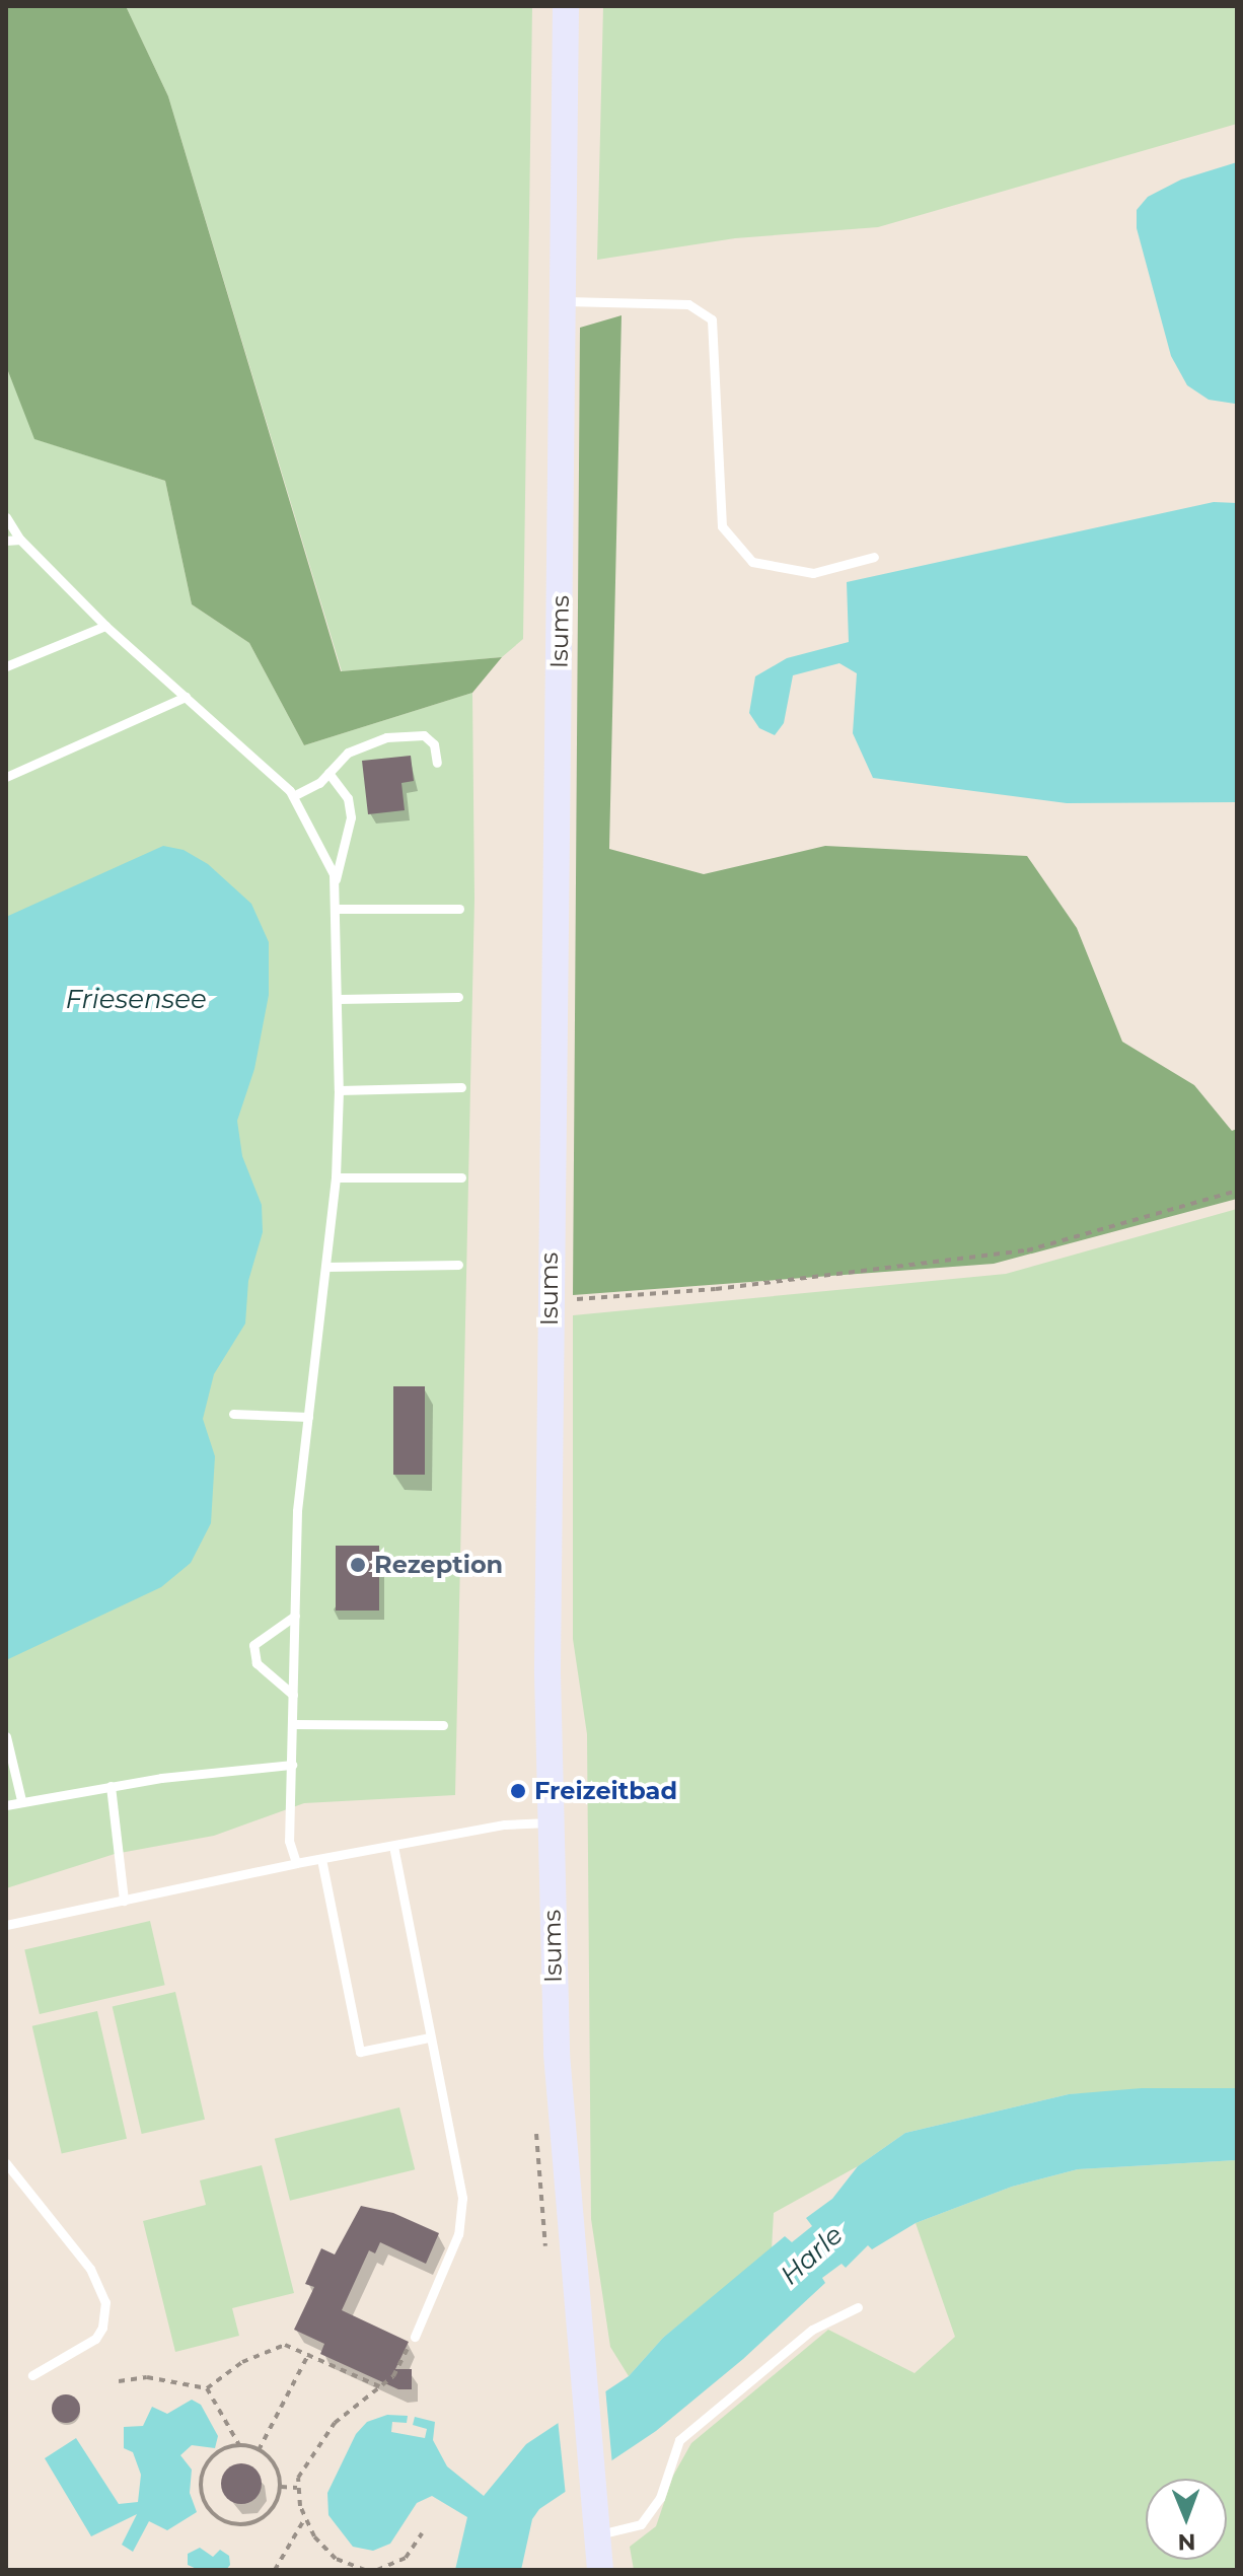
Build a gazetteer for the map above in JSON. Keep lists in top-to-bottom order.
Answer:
{
  "streets": {
    "main road": ["Isums"]
  },
  "water": ["Friesensee", "Harle"],
  "places": ["Rezeption", "Freizeitbad"],
  "north": "bottom"
}
